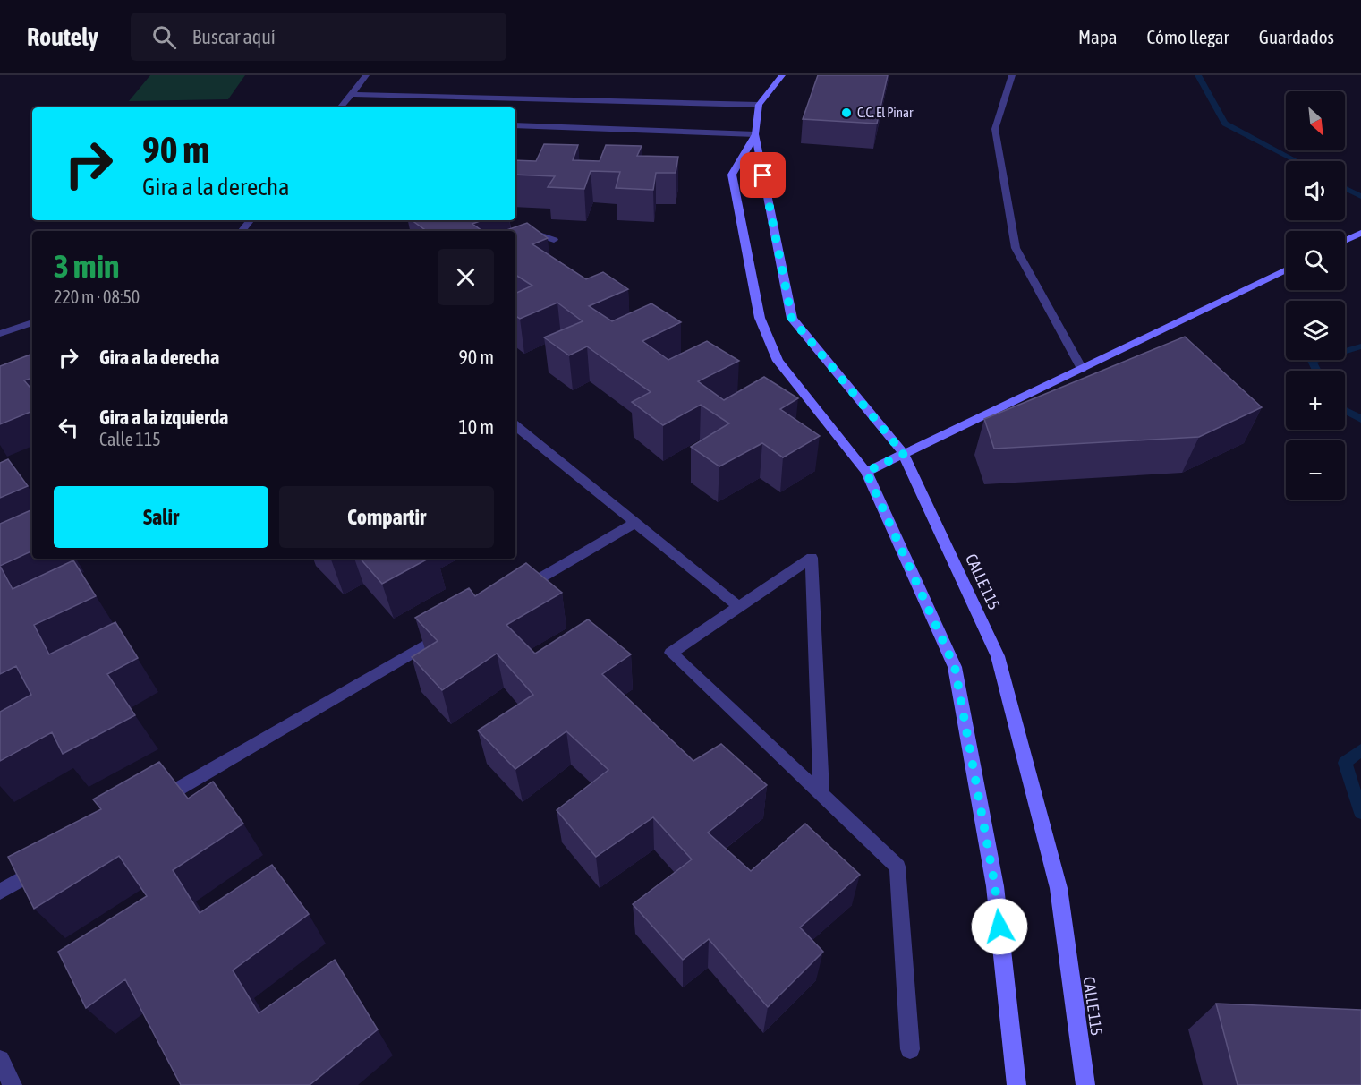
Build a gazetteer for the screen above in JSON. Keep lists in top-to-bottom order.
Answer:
{
  "streets": {
    "main road": ["CALLE 115"]
  },
  "places": ["C.C. El Pinar"],
  "north": "bottom right",
  "page": {
    "header": "Routely",
    "search": "Buscar aquí",
    "nav": ["Mapa", "Cómo llegar", "Guardados"],
    "map_buttons": ["+", "−"],
    "turn": ["90 m", "Gira a la derecha"],
    "heading": ["3 min", "220 m · 08:50"],
    "list": [
      {
        "name": "Gira a la derecha",
        "value": "90 m"
      },
      {
        "name": "Gira a la izquierda",
        "note": "Calle 115",
        "value": "10 m"
      }
    ],
    "buttons": ["Salir", "Compartir"]
  }
}
